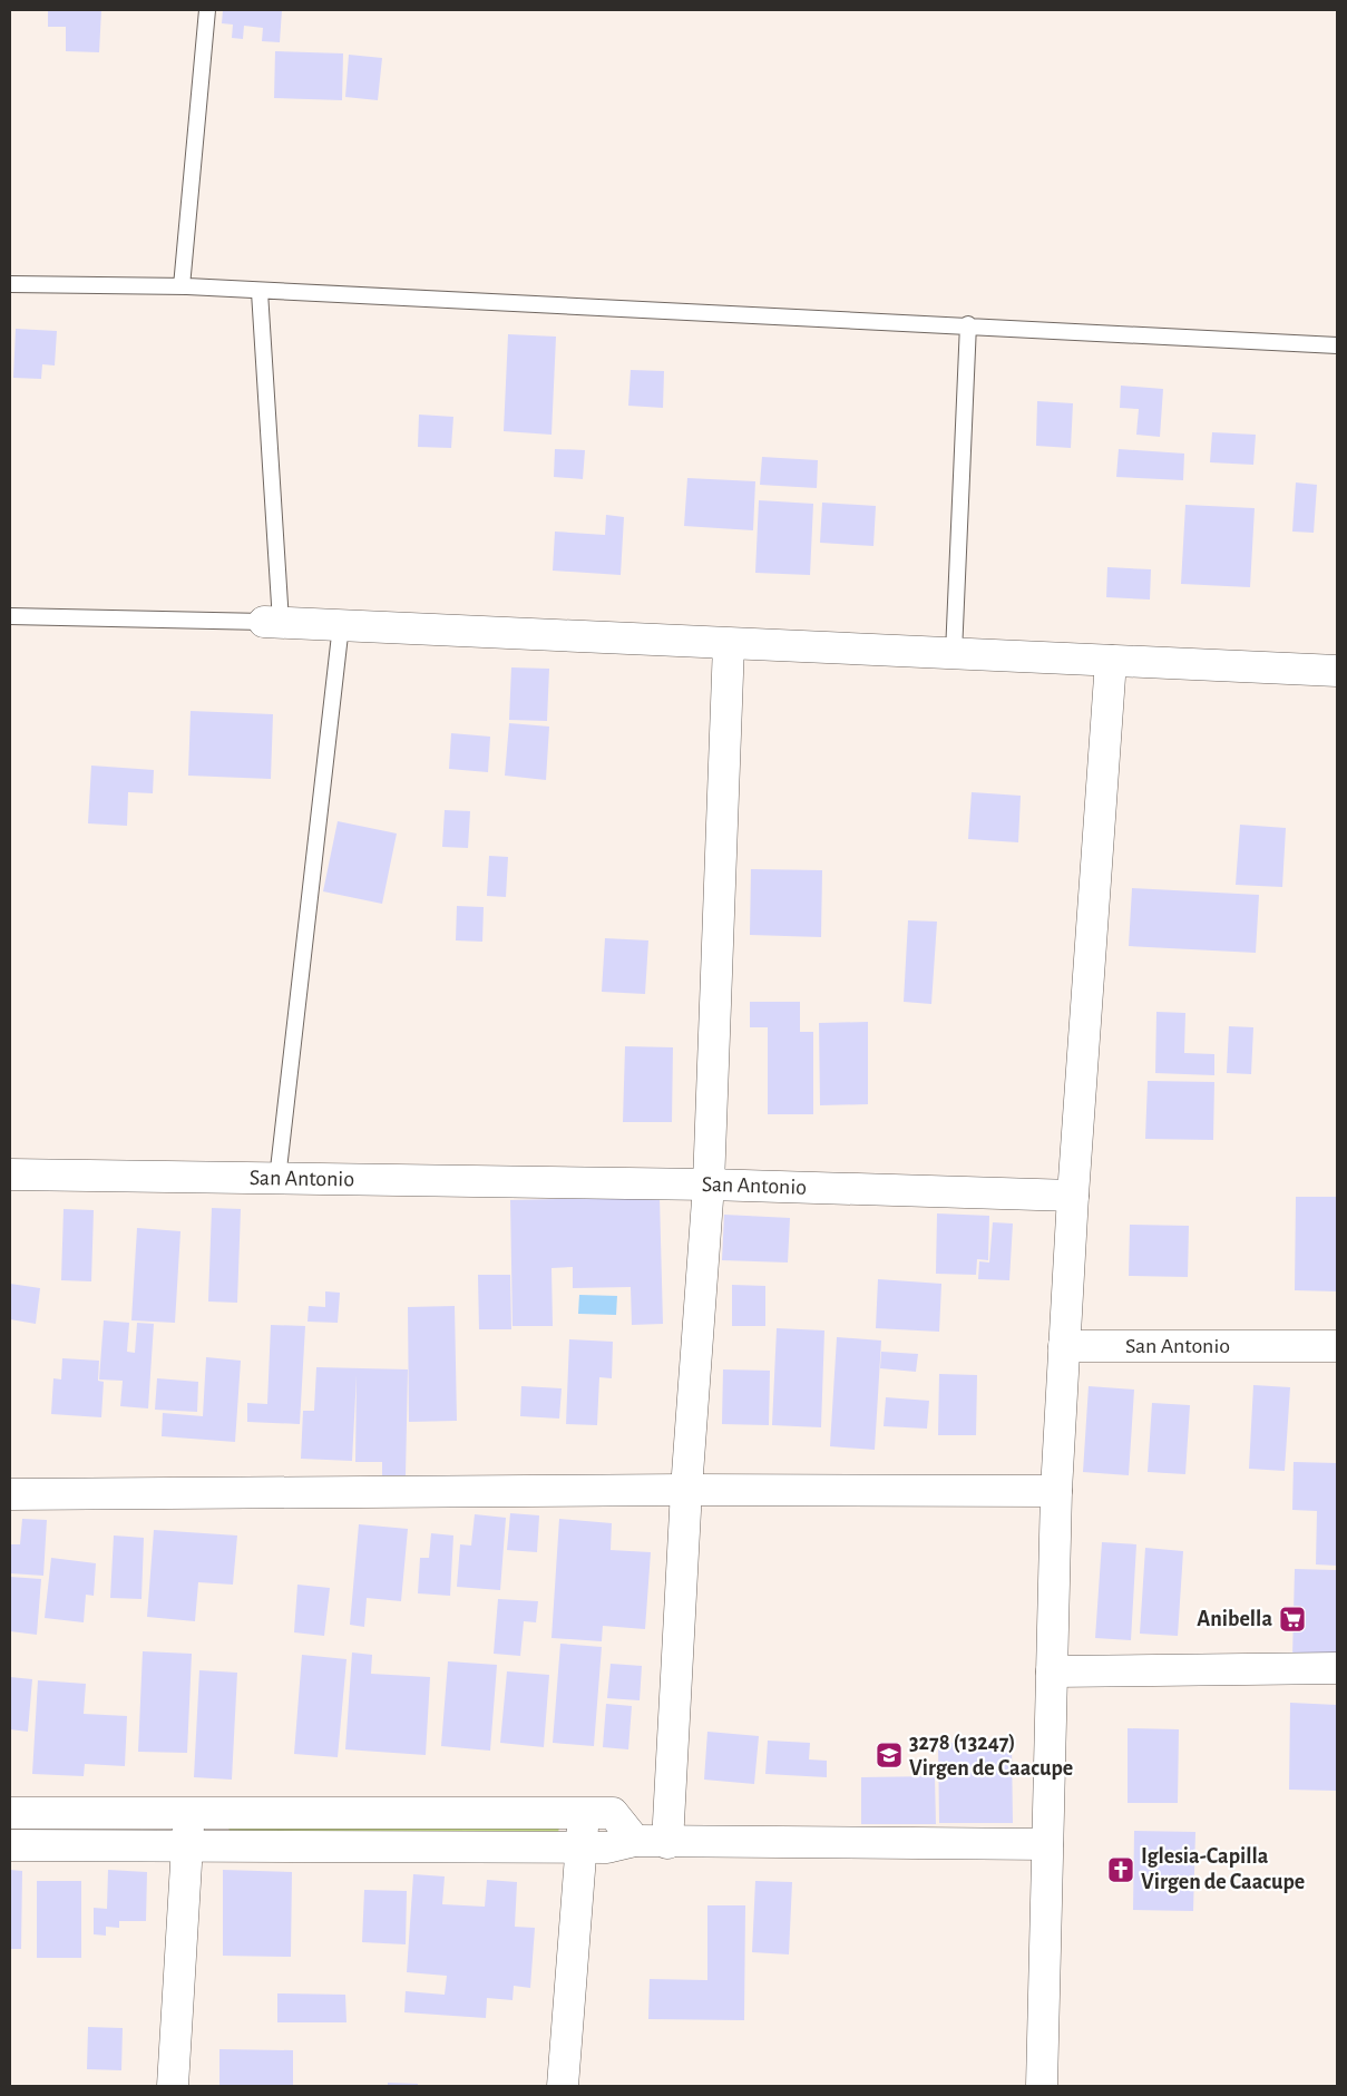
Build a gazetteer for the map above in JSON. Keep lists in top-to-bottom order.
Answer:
{
  "streets": {
    "street": ["San Antonio"]
  },
  "places": {
    "supermarket": ["Anibella"],
    "school or university": ["3278 (13247) Virgen de Caacupe"],
    "church": ["Iglesia-Capilla Virgen de Caacupe"]
  }
}
